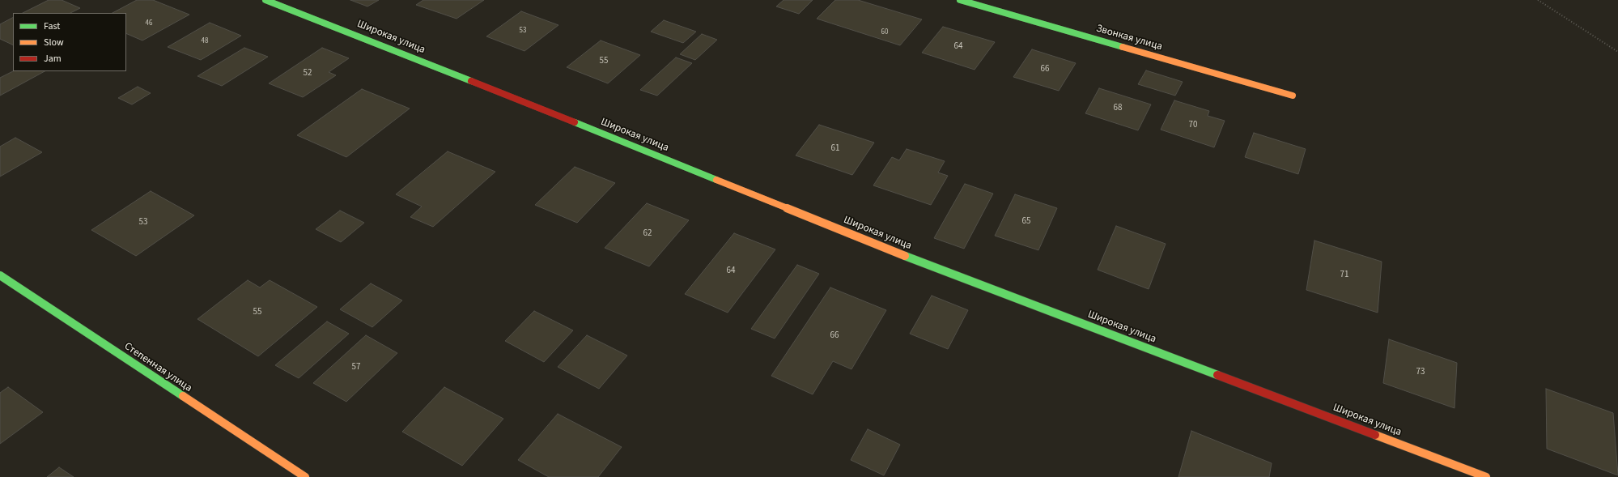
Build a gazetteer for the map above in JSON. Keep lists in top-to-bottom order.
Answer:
{
  "streets": {
    "street": ["Широкая улица", "Звонкая улица", "Степенная улица"]
  },
  "house_numbers": [
    "46",
    "53",
    "60",
    "48",
    "64",
    "55",
    "66",
    "52",
    "68",
    "70",
    "61",
    "65",
    "53",
    "62",
    "64",
    "71",
    "55",
    "66",
    "57",
    "73"
  ],
  "legend": ["Fast", "Slow", "Jam"]
}
